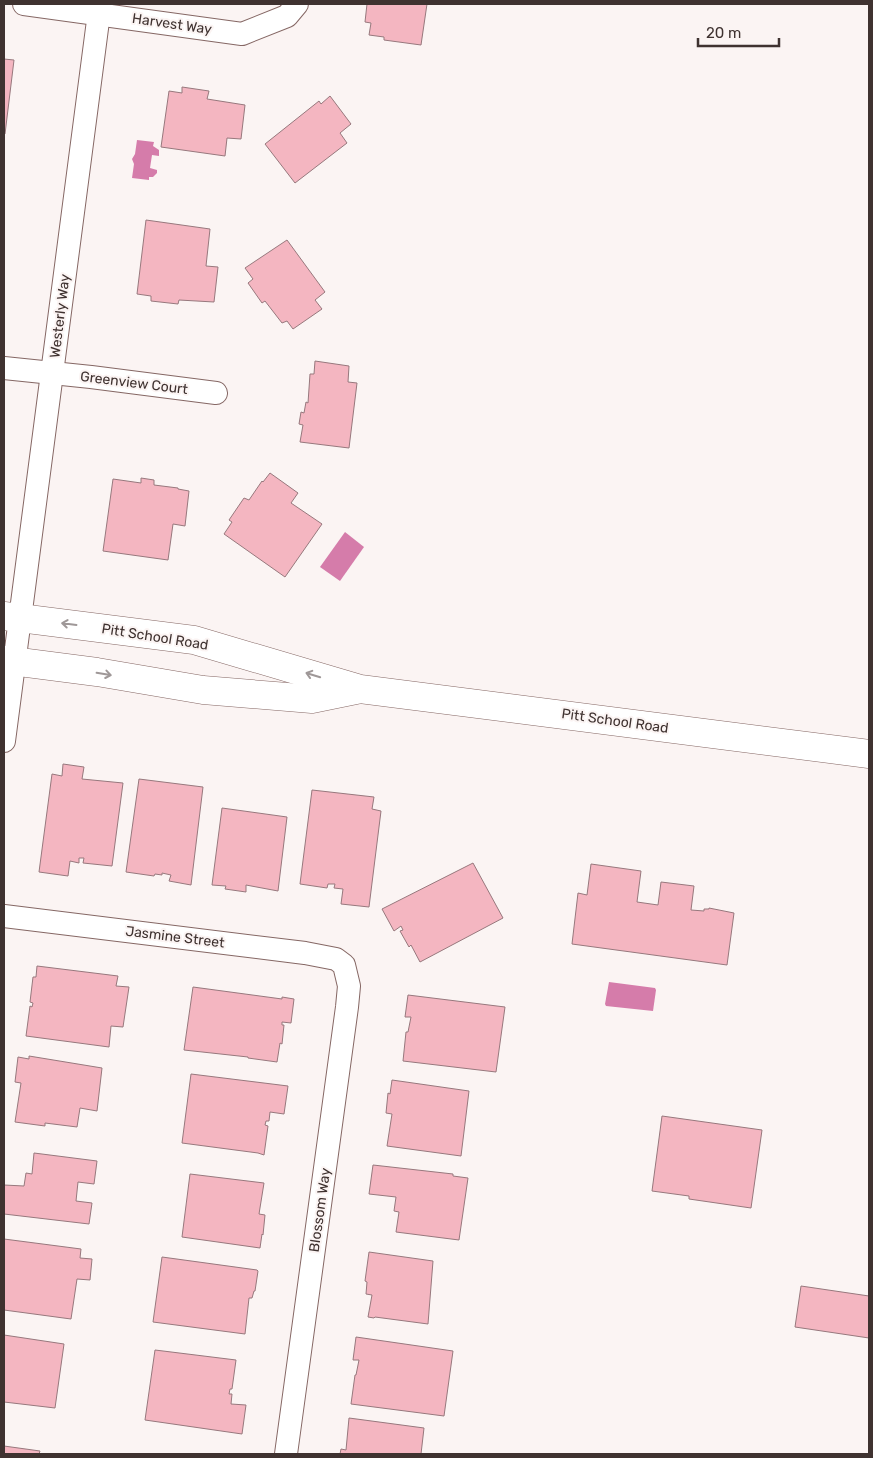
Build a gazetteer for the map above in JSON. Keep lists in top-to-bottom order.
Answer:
{
  "streets": {
    "street": [
      "Harvest Way",
      "Westerly Way",
      "Greenview Court",
      "Pitt School Road",
      "Jasmine Street",
      "Blossom Way"
    ]
  },
  "crossings": [
    ["Harvest Way", "Westerly Way"],
    ["Westerly Way", "Greenview Court"],
    ["Westerly Way", "Pitt School Road"],
    ["Jasmine Street", "Blossom Way"]
  ],
  "scale_bar": "20 m"
}
